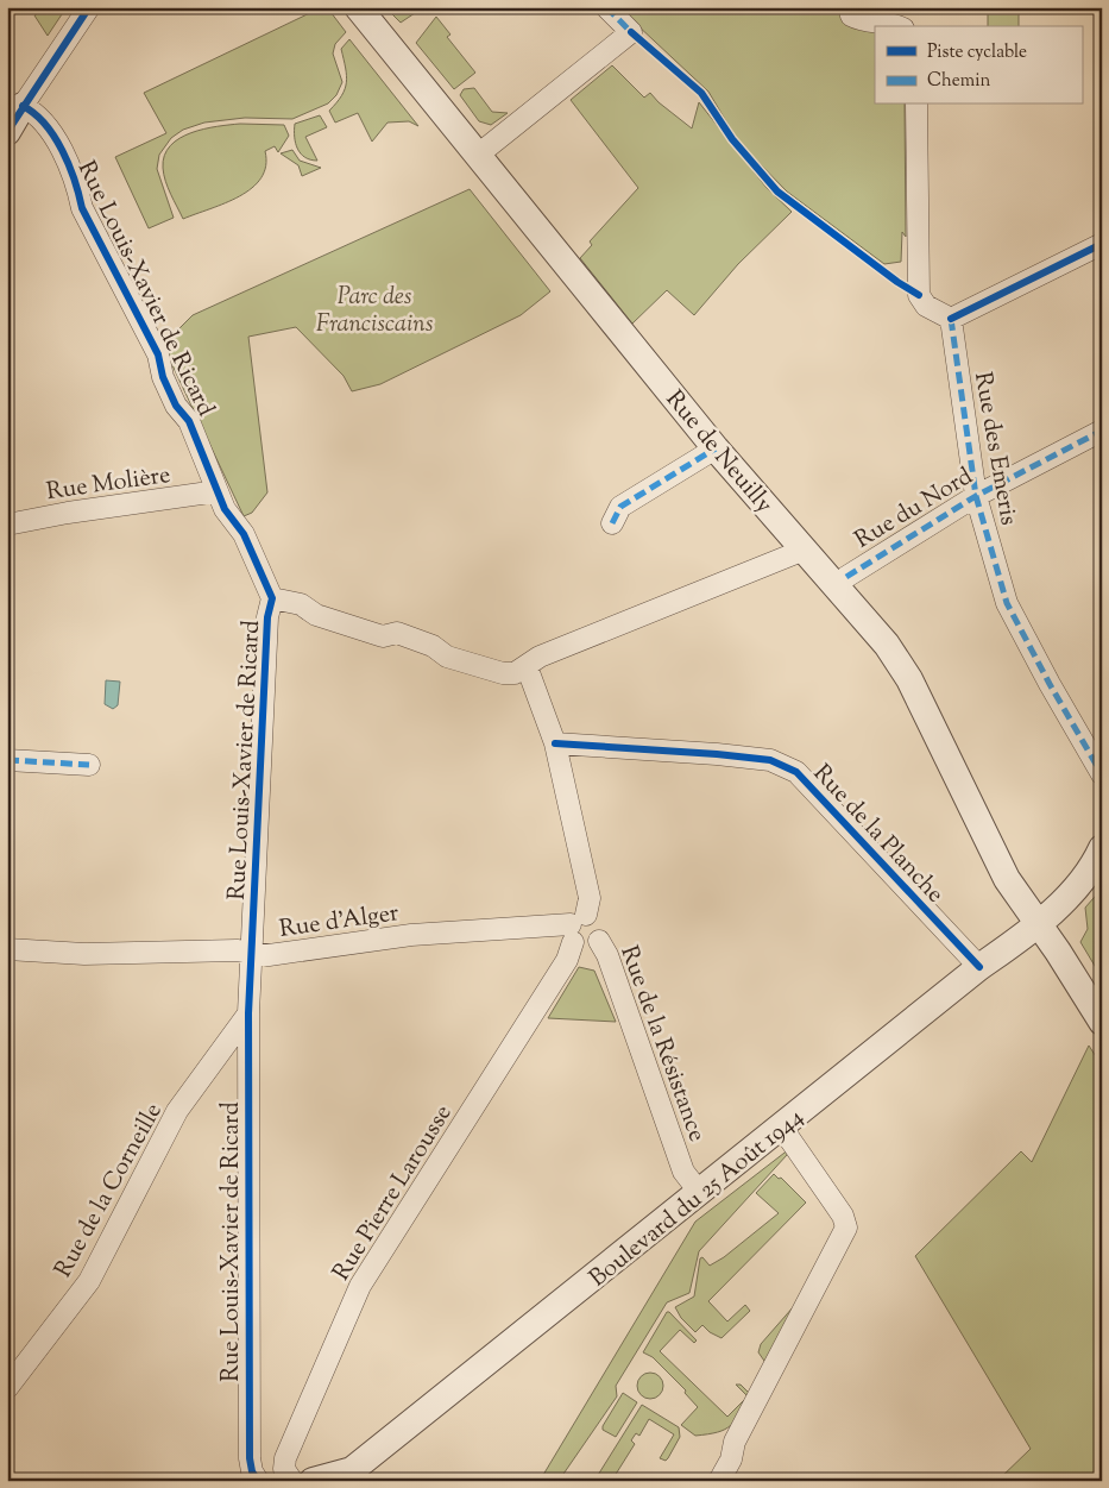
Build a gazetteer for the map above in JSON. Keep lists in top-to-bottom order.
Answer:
{
  "streets": {
    "street": [
      "Rue Louis-Xavier de Ricard",
      "Rue des Emeris",
      "Rue de Neuilly",
      "Rue Molière",
      "Rue du Nord",
      "Rue de la Planche",
      "Rue d'Alger",
      "Rue de la Résistance",
      "Rue de la Corneille",
      "Rue Pierre Larousse",
      "Boulevard du 25 Août 1944"
    ]
  },
  "crossings": [
    ["Rue Louis-Xavier de Ricard", "Rue Molière"],
    ["Rue Louis-Xavier de Ricard", "Rue d'Alger"],
    ["Rue Louis-Xavier de Ricard", "Rue de la Corneille"],
    ["Rue des Emeris", "Rue du Nord"],
    ["Rue de Neuilly", "Boulevard du 25 Août 1944"],
    ["Rue de la Planche", "Boulevard du 25 Août 1944"],
    ["Rue d'Alger", "Rue de la Résistance"],
    ["Rue d'Alger", "Rue Pierre Larousse"],
    ["Rue de la Résistance", "Rue Pierre Larousse"],
    ["Rue de la Résistance", "Boulevard du 25 Août 1944"]
  ],
  "parks": ["Parc des Franciscains"],
  "legend": ["Piste cyclable", "Chemin"]
}
